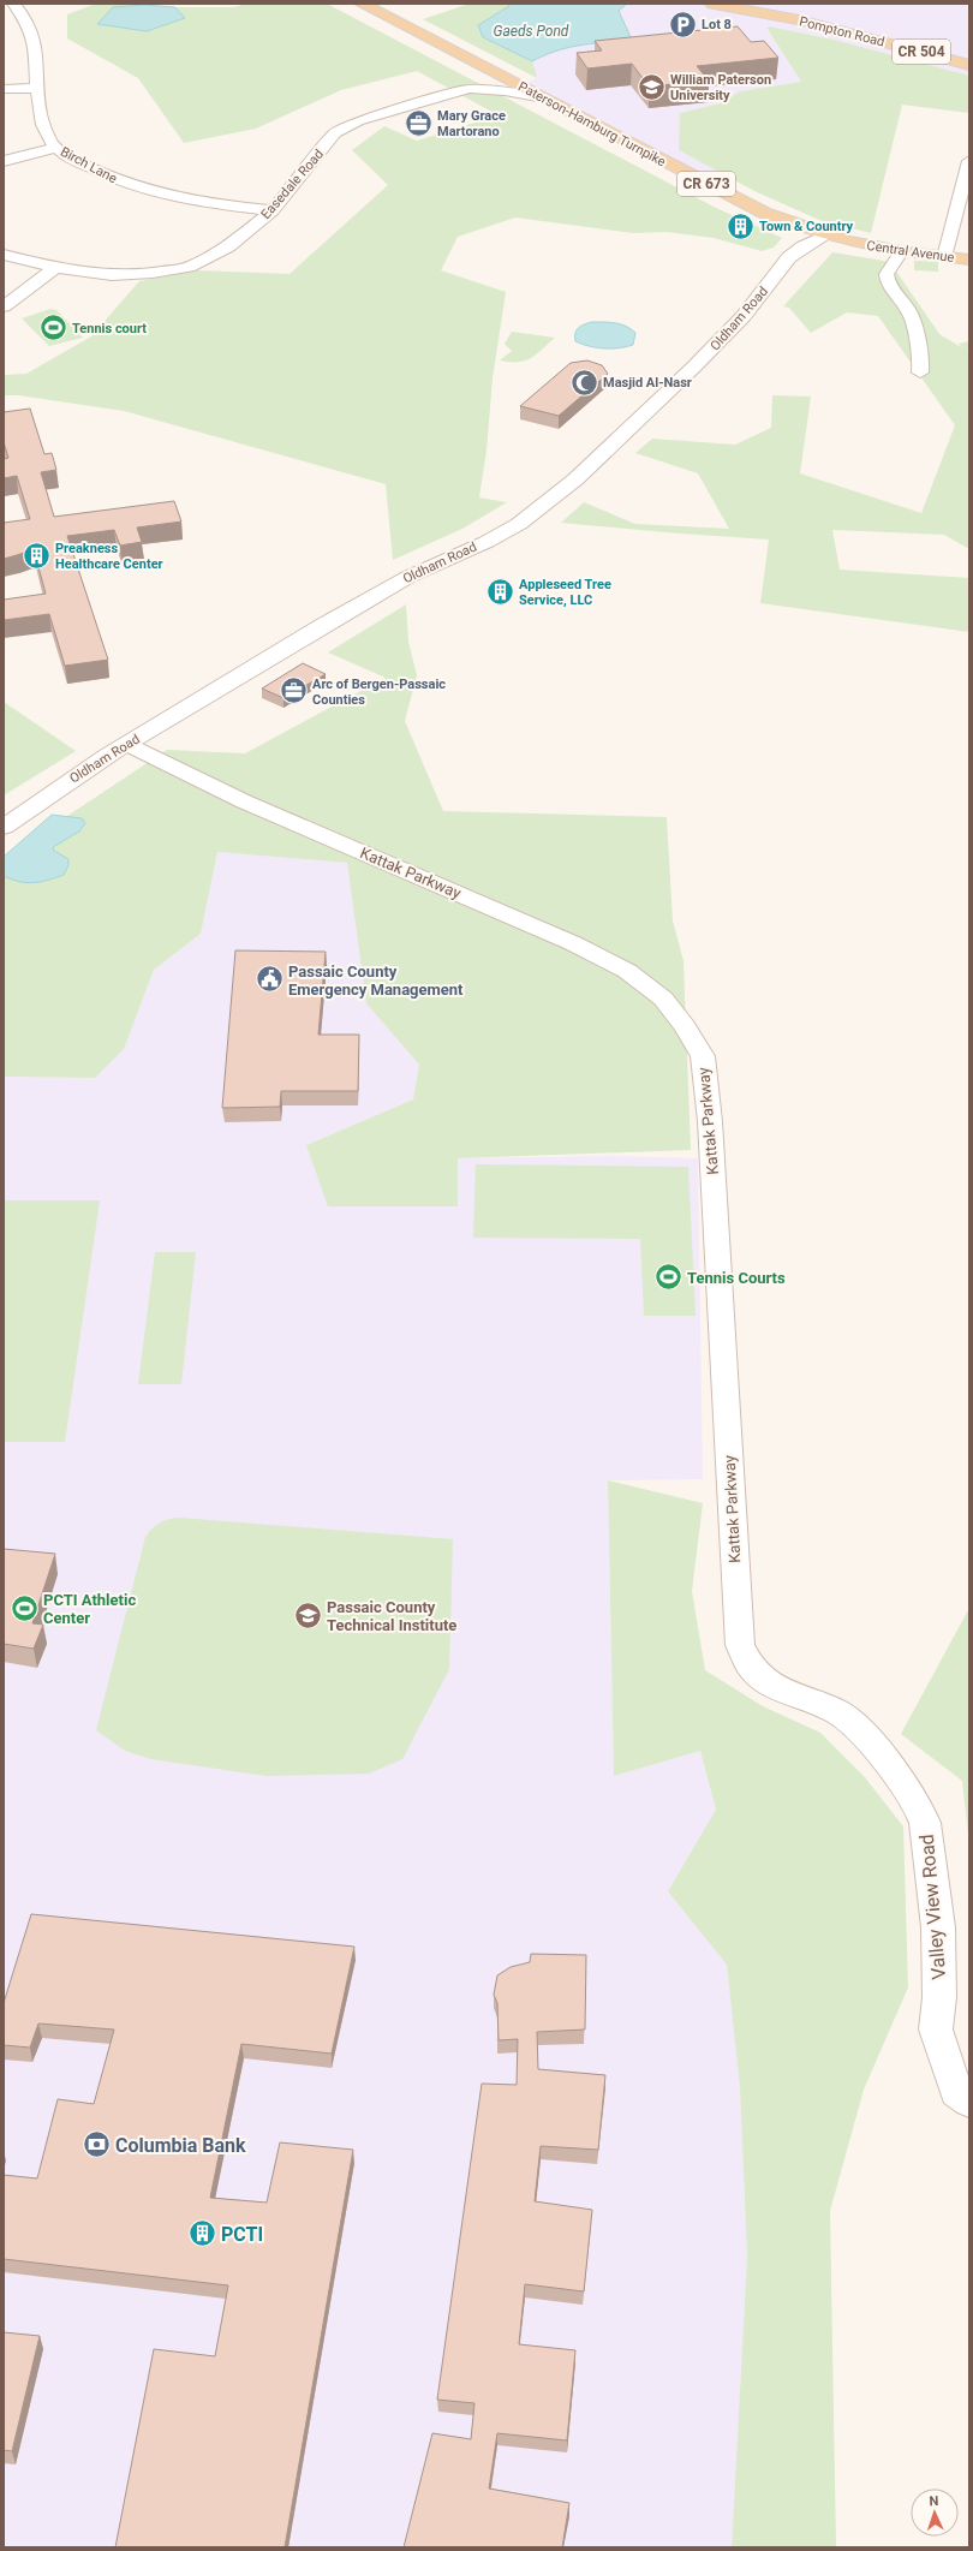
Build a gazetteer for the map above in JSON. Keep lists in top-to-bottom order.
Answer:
{
  "streets": {
    "main road": [
      "Pompton Road",
      "CR 504",
      "Paterson-Hamburg Turnpike",
      "CR 673",
      "Central Avenue"
    ],
    "street": [
      "Birch Lane",
      "Easedale Road",
      "Oldham Road",
      "Kattak Parkway",
      "Valley View Road"
    ]
  },
  "crossings": [
    ["Paterson-Hamburg Turnpike", "Easedale Road"],
    ["Paterson-Hamburg Turnpike", "Central Avenue"],
    ["Paterson-Hamburg Turnpike", "Oldham Road"],
    ["Birch Lane", "Easedale Road"],
    ["Central Avenue", "Oldham Road"],
    ["Oldham Road", "Kattak Parkway"],
    ["Kattak Parkway", "Valley View Road"]
  ],
  "water": ["Gaeds Pond"],
  "places": {
    "parking": ["Lot 8"],
    "school or university": ["William Paterson University", "Passaic County Technical Institute"],
    "office": ["Mary Grace Martorano", "Arc of Bergen-Passaic Counties"],
    "building": [
      "Town & Country",
      "Preakness Healthcare Center",
      "Appleseed Tree Service, LLC",
      "PCTI"
    ],
    "sports": ["Tennis court", "Tennis Courts", "PCTI Athletic Center"],
    "mosque": ["Masjid Al-Nasr"],
    "public building": ["Passaic County Emergency Management"],
    "bank": ["Columbia Bank"]
  },
  "north": "top"
}
